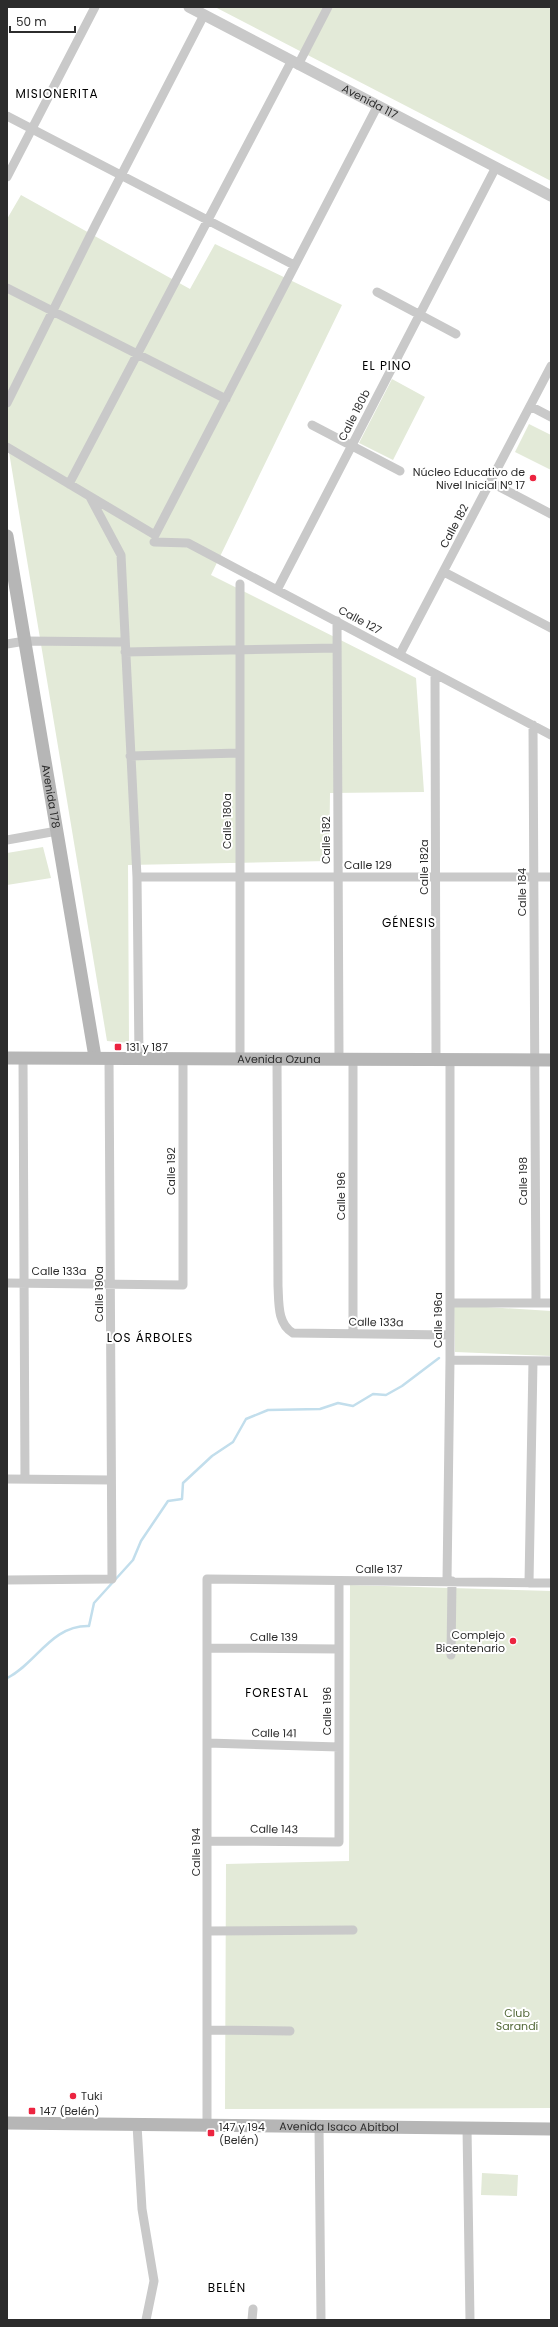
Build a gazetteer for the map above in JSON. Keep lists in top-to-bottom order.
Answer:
{
  "streets": {
    "main road": ["Avenida 178", "Avenida Ozuna", "Avenida Isaco Abitbol"],
    "street": [
      "Avenida 117",
      "Calle 180b",
      "Calle 182",
      "Calle 127",
      "Calle 180a",
      "Calle 129",
      "Calle 182a",
      "Calle 184",
      "Calle 192",
      "Calle 198",
      "Calle 196",
      "Calle 133a",
      "Calle 190a",
      "Calle 196a",
      "Calle 137",
      "Calle 139",
      "Calle 141",
      "Calle 143",
      "Calle 194"
    ]
  },
  "crossings": [
    ["Avenida 117", "Calle 180b"],
    ["Calle 180b", "Calle 127"],
    ["Calle 182", "Calle 127"],
    ["Calle 182", "Calle 129"],
    ["Calle 182", "Avenida Ozuna"],
    ["Calle 127", "Calle 182a"],
    ["Calle 127", "Calle 184"],
    ["Avenida 178", "Avenida Ozuna"],
    ["Calle 180a", "Calle 129"],
    ["Calle 180a", "Avenida Ozuna"],
    ["Calle 129", "Calle 182a"],
    ["Calle 129", "Calle 184"],
    ["Calle 182a", "Avenida Ozuna"],
    ["Calle 184", "Avenida Ozuna"],
    ["Calle 184", "Calle 198"],
    ["Avenida Ozuna", "Calle 192"],
    ["Avenida Ozuna", "Calle 198"],
    ["Avenida Ozuna", "Calle 196"],
    ["Avenida Ozuna", "Calle 133a"],
    ["Avenida Ozuna", "Calle 190a"],
    ["Avenida Ozuna", "Calle 196a"],
    ["Calle 192", "Calle 133a"],
    ["Calle 196", "Calle 133a"],
    ["Calle 196", "Calle 137"],
    ["Calle 196", "Calle 139"],
    ["Calle 196", "Calle 141"],
    ["Calle 196", "Calle 143"],
    ["Calle 133a", "Calle 190a"],
    ["Calle 133a", "Calle 196a"],
    ["Calle 196a", "Calle 137"],
    ["Calle 137", "Calle 194"],
    ["Calle 139", "Calle 194"],
    ["Calle 141", "Calle 194"],
    ["Calle 143", "Calle 194"],
    ["Calle 194", "Avenida Isaco Abitbol"]
  ],
  "districts": [
    "MISIONERITA",
    "EL PINO",
    "GÉNESIS",
    "LOS ÁRBOLES",
    "FORESTAL",
    "BELÉN"
  ],
  "parks": ["Club Sarandí"],
  "places": {
    "other": ["Núcleo Educativo de Nivel Inicial Nº 17", "Complejo Bicentenario", "Tuki"],
    "transit": ["131 y 187", "147 (Belén)", "147 y 194 (Belén)"]
  },
  "scale_bar": "50 m"
}
